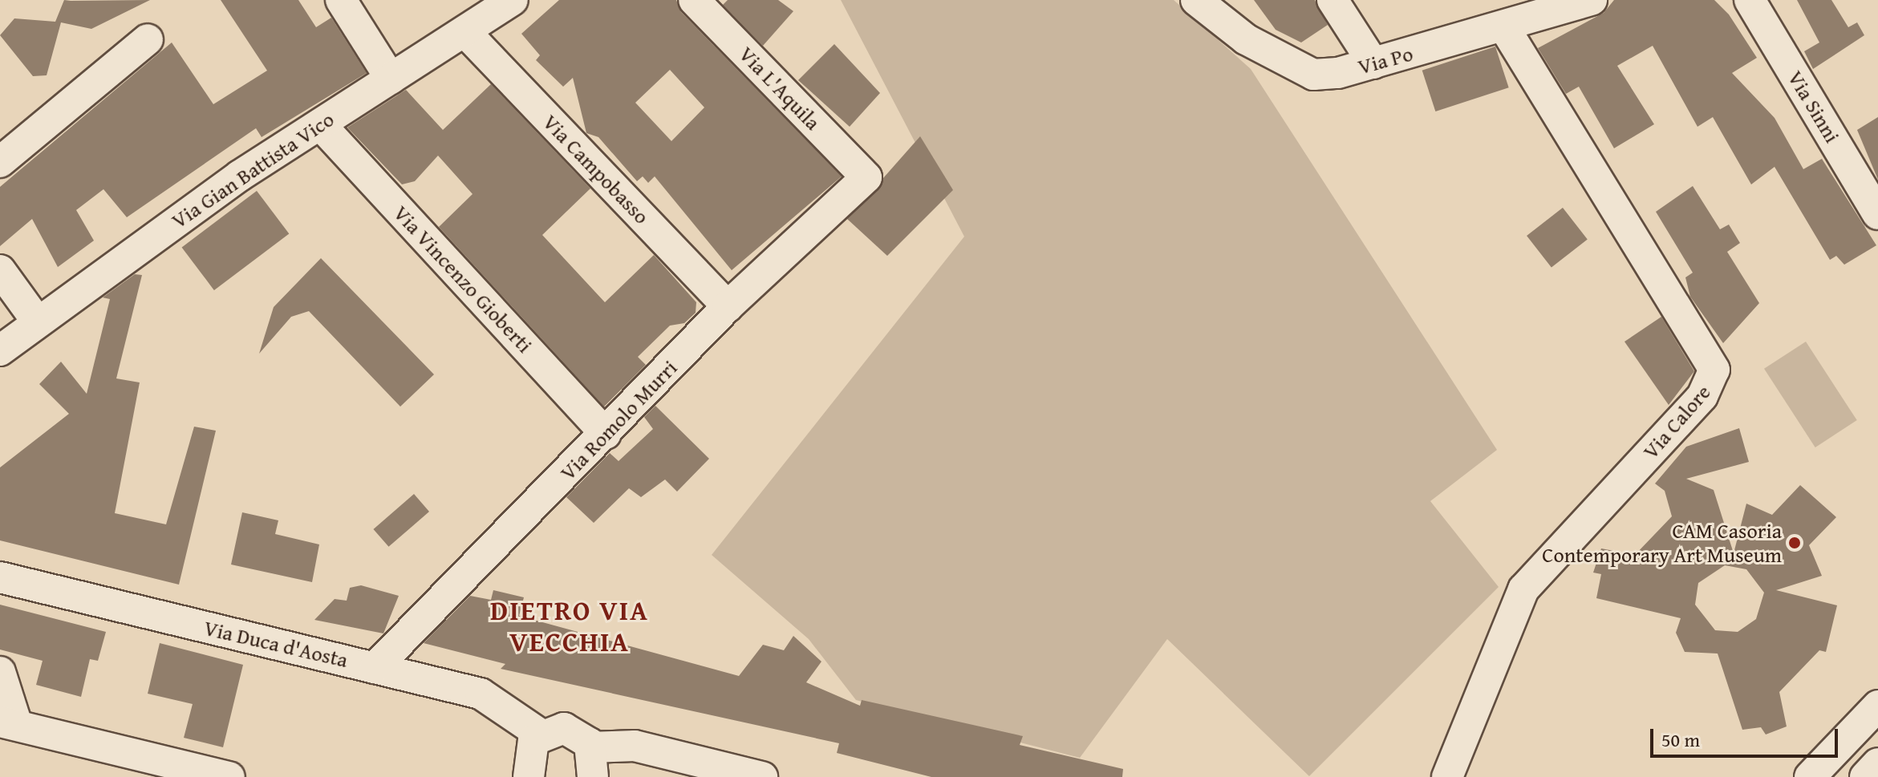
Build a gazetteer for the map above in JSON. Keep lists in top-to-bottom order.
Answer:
{
  "streets": {
    "street": [
      "Via Po",
      "Via L'Aquila",
      "Via Sinni",
      "Via Campobasso",
      "Via Gian Battista Vico",
      "Via Vincenzo Gioberti",
      "Via Romolo Murri",
      "Via Calore",
      "Via Duca d'Aosta"
    ]
  },
  "crossings": [
    ["Via Po", "Via Calore"],
    ["Via L'Aquila", "Via Romolo Murri"],
    ["Via Campobasso", "Via Gian Battista Vico"],
    ["Via Campobasso", "Via Romolo Murri"],
    ["Via Gian Battista Vico", "Via Vincenzo Gioberti"],
    ["Via Vincenzo Gioberti", "Via Romolo Murri"],
    ["Via Romolo Murri", "Via Duca d'Aosta"]
  ],
  "districts": ["DIETRO VIA VECCHIA"],
  "places": ["CAM Casoria Contemporary Art Museum"],
  "scale_bar": "50 m"
}
